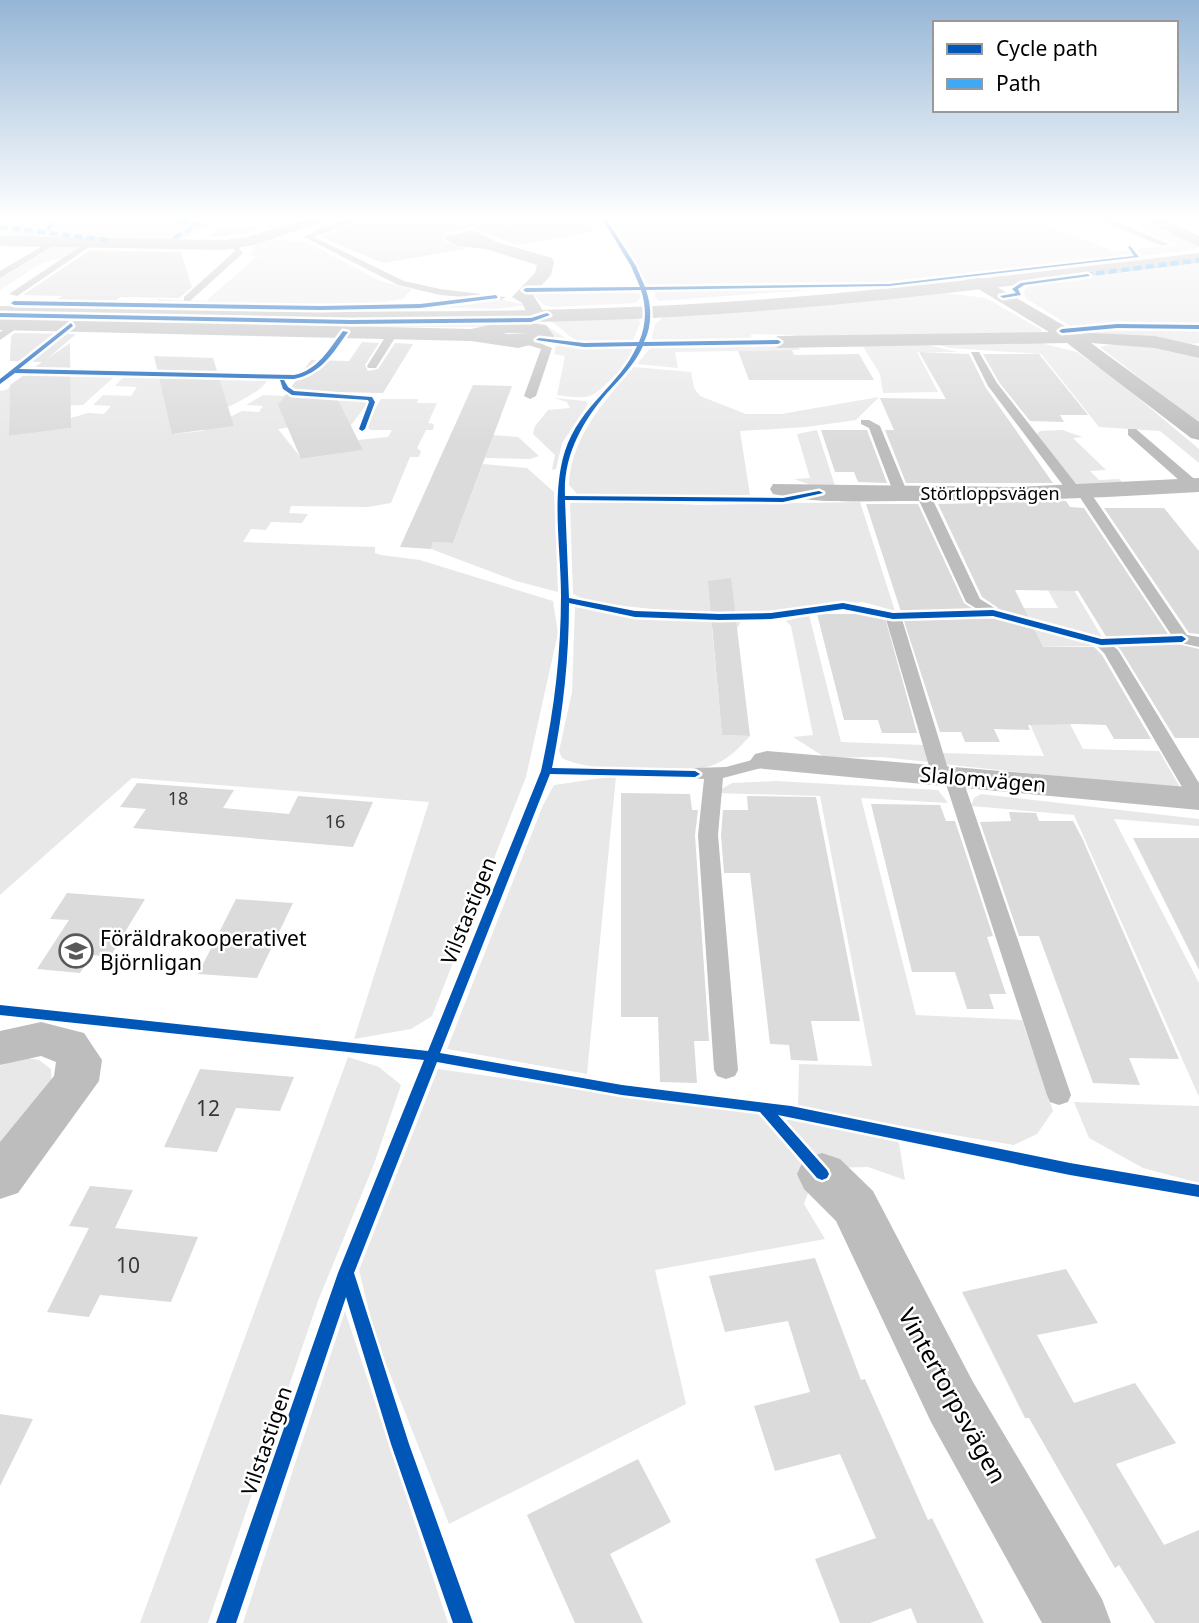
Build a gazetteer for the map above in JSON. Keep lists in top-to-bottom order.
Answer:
{
  "streets": {
    "street": ["Störtloppsvägen", "Slalomvägen", "Vintertorpsvägen"],
    "cycle path": ["Vilstastigen"]
  },
  "places": {
    "school or university": ["Föräldrakooperativet Björnligan"]
  },
  "house_numbers": [
    "18",
    "16",
    "12",
    "10"
  ],
  "legend": ["Cycle path", "Path"]
}
